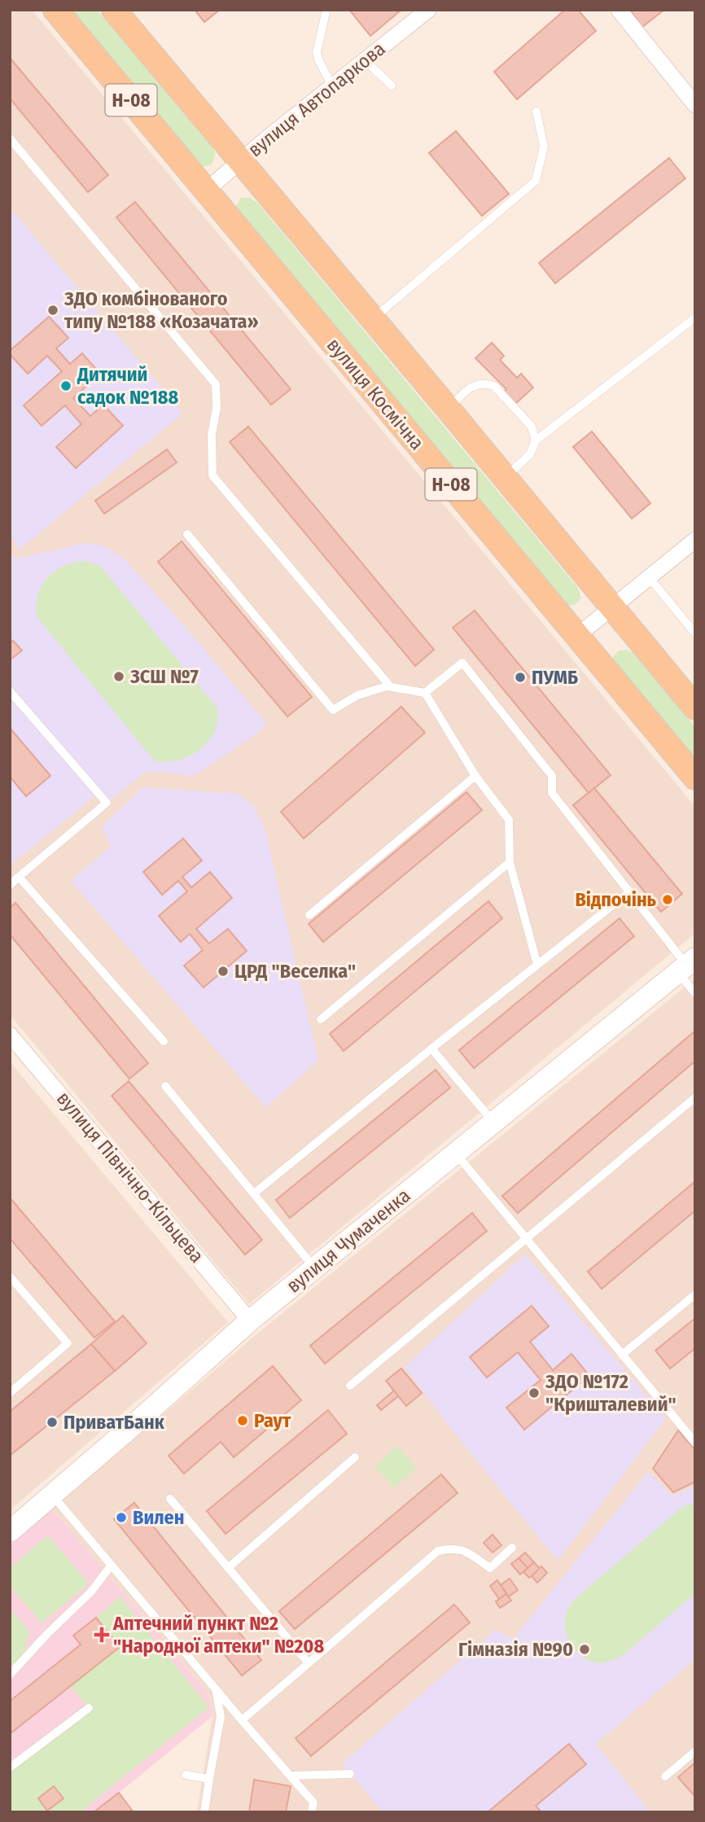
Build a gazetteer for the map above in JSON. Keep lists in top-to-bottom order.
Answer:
{
  "streets": {
    "main road": ["Н-08", "вулиця Космічна"],
    "street": ["вулиця Автопаркова", "вулиця Північно-Кільцева", "вулиця Чумаченка"]
  },
  "crossings": [
    ["вулиця Автопаркова", "Н-08"],
    ["вулиця Автопаркова", "вулиця Космічна"],
    ["вулиця Північно-Кільцева", "вулиця Чумаченка"]
  ],
  "places": {
    "other": [
      "ЗДО комбінованого типу №188 «Козачата»",
      "Дитячий садок №188",
      "ЗСШ №7",
      "ПУМБ",
      "Відпочінь",
      "ЦРД \"Веселка\"",
      "ЗДО №172 \"Кришталевий\"",
      "Раут",
      "ПриватБанк",
      "Вилен",
      "Гімназія №90"
    ],
    "health": ["Аптечний пункт №2 \"Народної аптеки\" №208"]
  }
}
